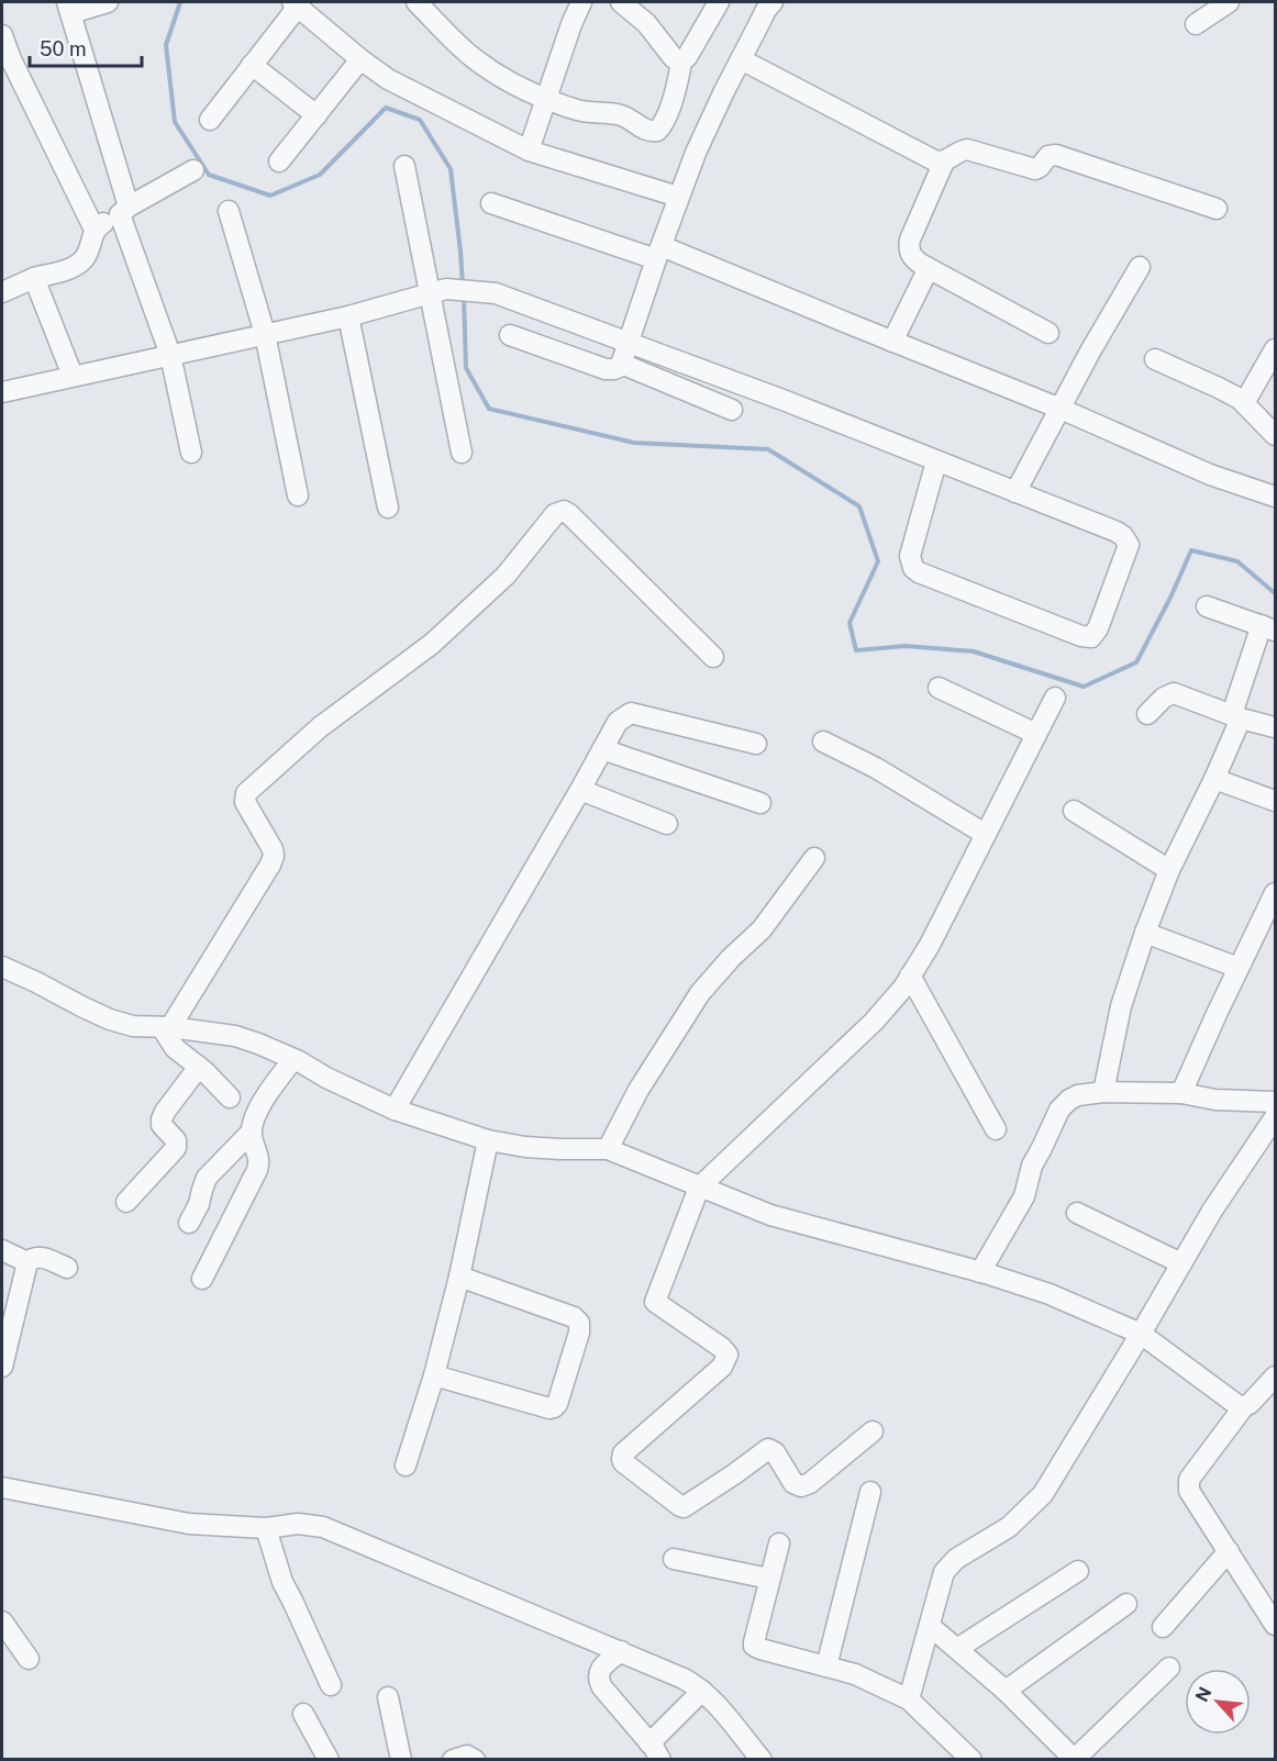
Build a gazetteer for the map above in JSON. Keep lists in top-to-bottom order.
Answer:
{
  "scale_bar": "50 m",
  "north": "top left"
}
